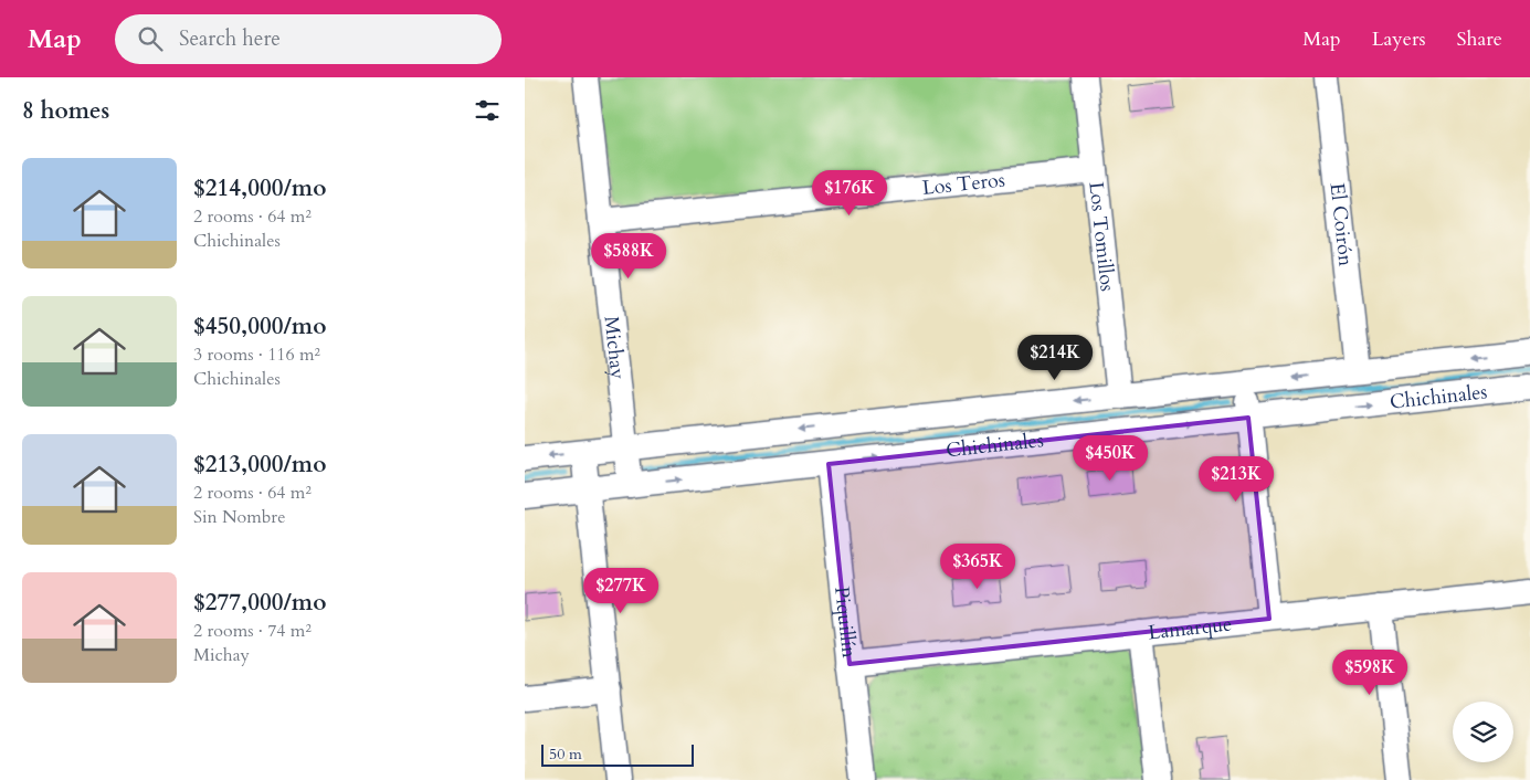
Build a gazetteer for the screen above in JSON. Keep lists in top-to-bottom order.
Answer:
{
  "streets": {
    "street": [
      "Los Teros",
      "El Coirón",
      "Los Tomillos",
      "Michay",
      "Chichinales",
      "Piquillín",
      "Lamarque"
    ]
  },
  "crossings": [
    ["Los Teros", "Los Tomillos"],
    ["Los Teros", "Michay"],
    ["El Coirón", "Chichinales"],
    ["Los Tomillos", "Chichinales"],
    ["Michay", "Chichinales"],
    ["Chichinales", "Piquillín"],
    ["Piquillín", "Lamarque"]
  ],
  "scale_bar": "50 m",
  "page": {
    "header": "Map",
    "search": "Search here",
    "nav": ["Map", "Layers", "Share"],
    "heading": "8 homes",
    "list": [
      {
        "name": "$214,000/mo",
        "note": "2 rooms · 64 m² · Chichinales"
      },
      {
        "name": "$450,000/mo",
        "note": "3 rooms · 116 m² · Chichinales"
      },
      {
        "name": "$213,000/mo",
        "note": "2 rooms · 64 m² · Sin Nombre"
      },
      {
        "name": "$277,000/mo",
        "note": "2 rooms · 74 m² · Michay"
      }
    ],
    "price": [
      "$176K",
      "$588K",
      "$214K",
      "$450K",
      "$213K",
      "$365K",
      "$277K",
      "$598K"
    ],
    "scale": "50 m"
  }
}
